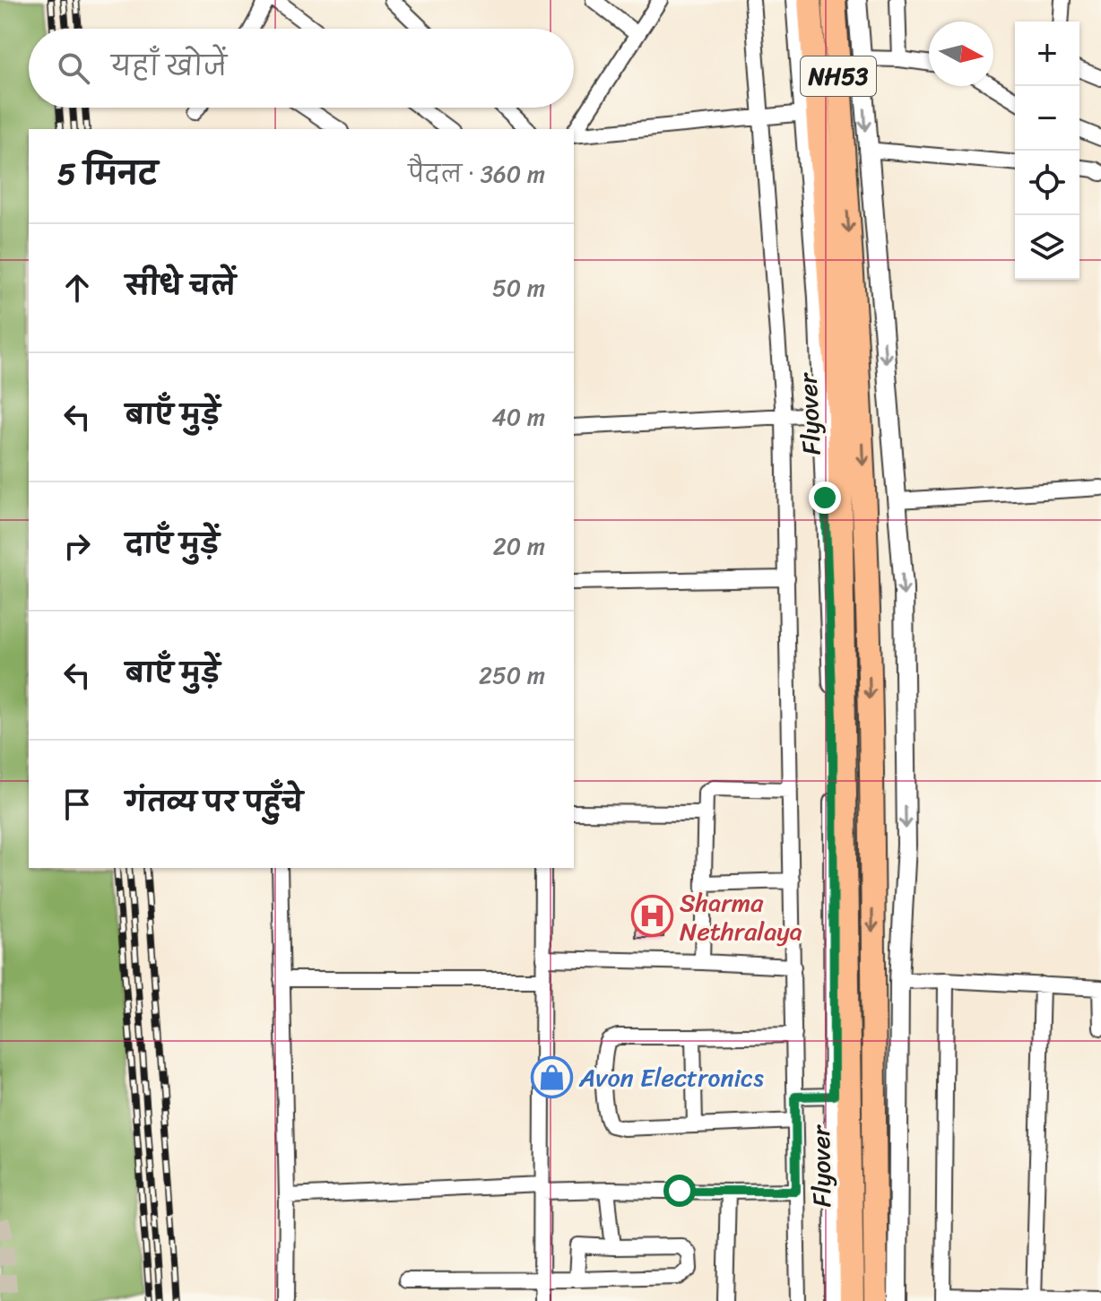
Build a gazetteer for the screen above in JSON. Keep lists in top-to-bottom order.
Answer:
{
  "streets": {
    "highway": ["NH53", "Flyover"]
  },
  "places": {
    "hospital": ["Sharma Nethralaya"],
    "shop": ["Avon Electronics"]
  },
  "north": "right",
  "page": {
    "map_buttons": ["+", "−"],
    "search": "यहाँ खोजें",
    "heading": ["5 मिनट", "पैदल · 360 m"],
    "list": [
      ["सीधे चलें", "50 m"],
      ["बाएँ मुड़ें", "40 m"],
      ["दाएँ मुड़ें", "20 m"],
      ["बाएँ मुड़ें", "250 m"],
      "गंतव्य पर पहुँचे"
    ]
  }
}
